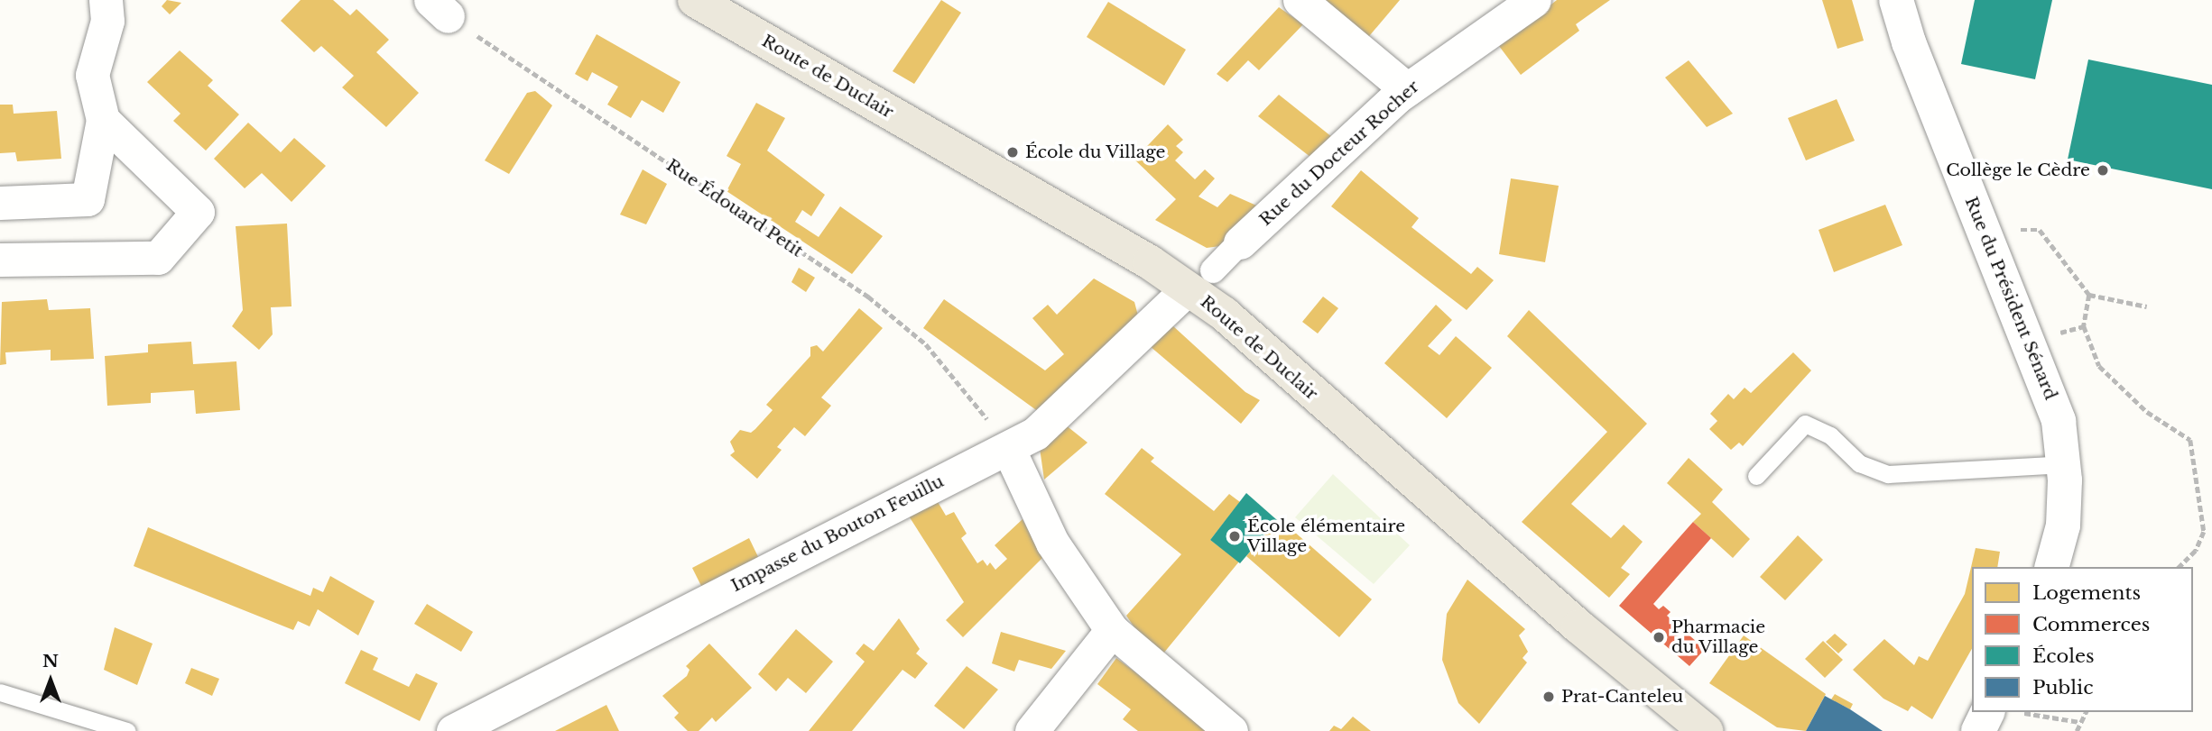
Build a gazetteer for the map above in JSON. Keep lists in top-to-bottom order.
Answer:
{
  "streets": {
    "main road": ["Route de Duclair"],
    "street": ["Rue du Docteur Rocher", "Rue du Président Sénard", "Impasse du Bouton Feuillu"],
    "path": ["Rue Édouard Petit"]
  },
  "crossings": [
    ["Route de Duclair", "Rue du Docteur Rocher"],
    ["Route de Duclair", "Impasse du Bouton Feuillu"],
    ["Rue du Docteur Rocher", "Impasse du Bouton Feuillu"],
    ["Rue Édouard Petit", "Impasse du Bouton Feuillu"]
  ],
  "places": [
    "École du Village",
    "Collège le Cèdre",
    "École élémentaire Village",
    "Pharmacie du Village",
    "Prat-Canteleu"
  ],
  "legend": [
    "Logements",
    "Commerces",
    "Écoles",
    "Public"
  ],
  "north": "top"
}
